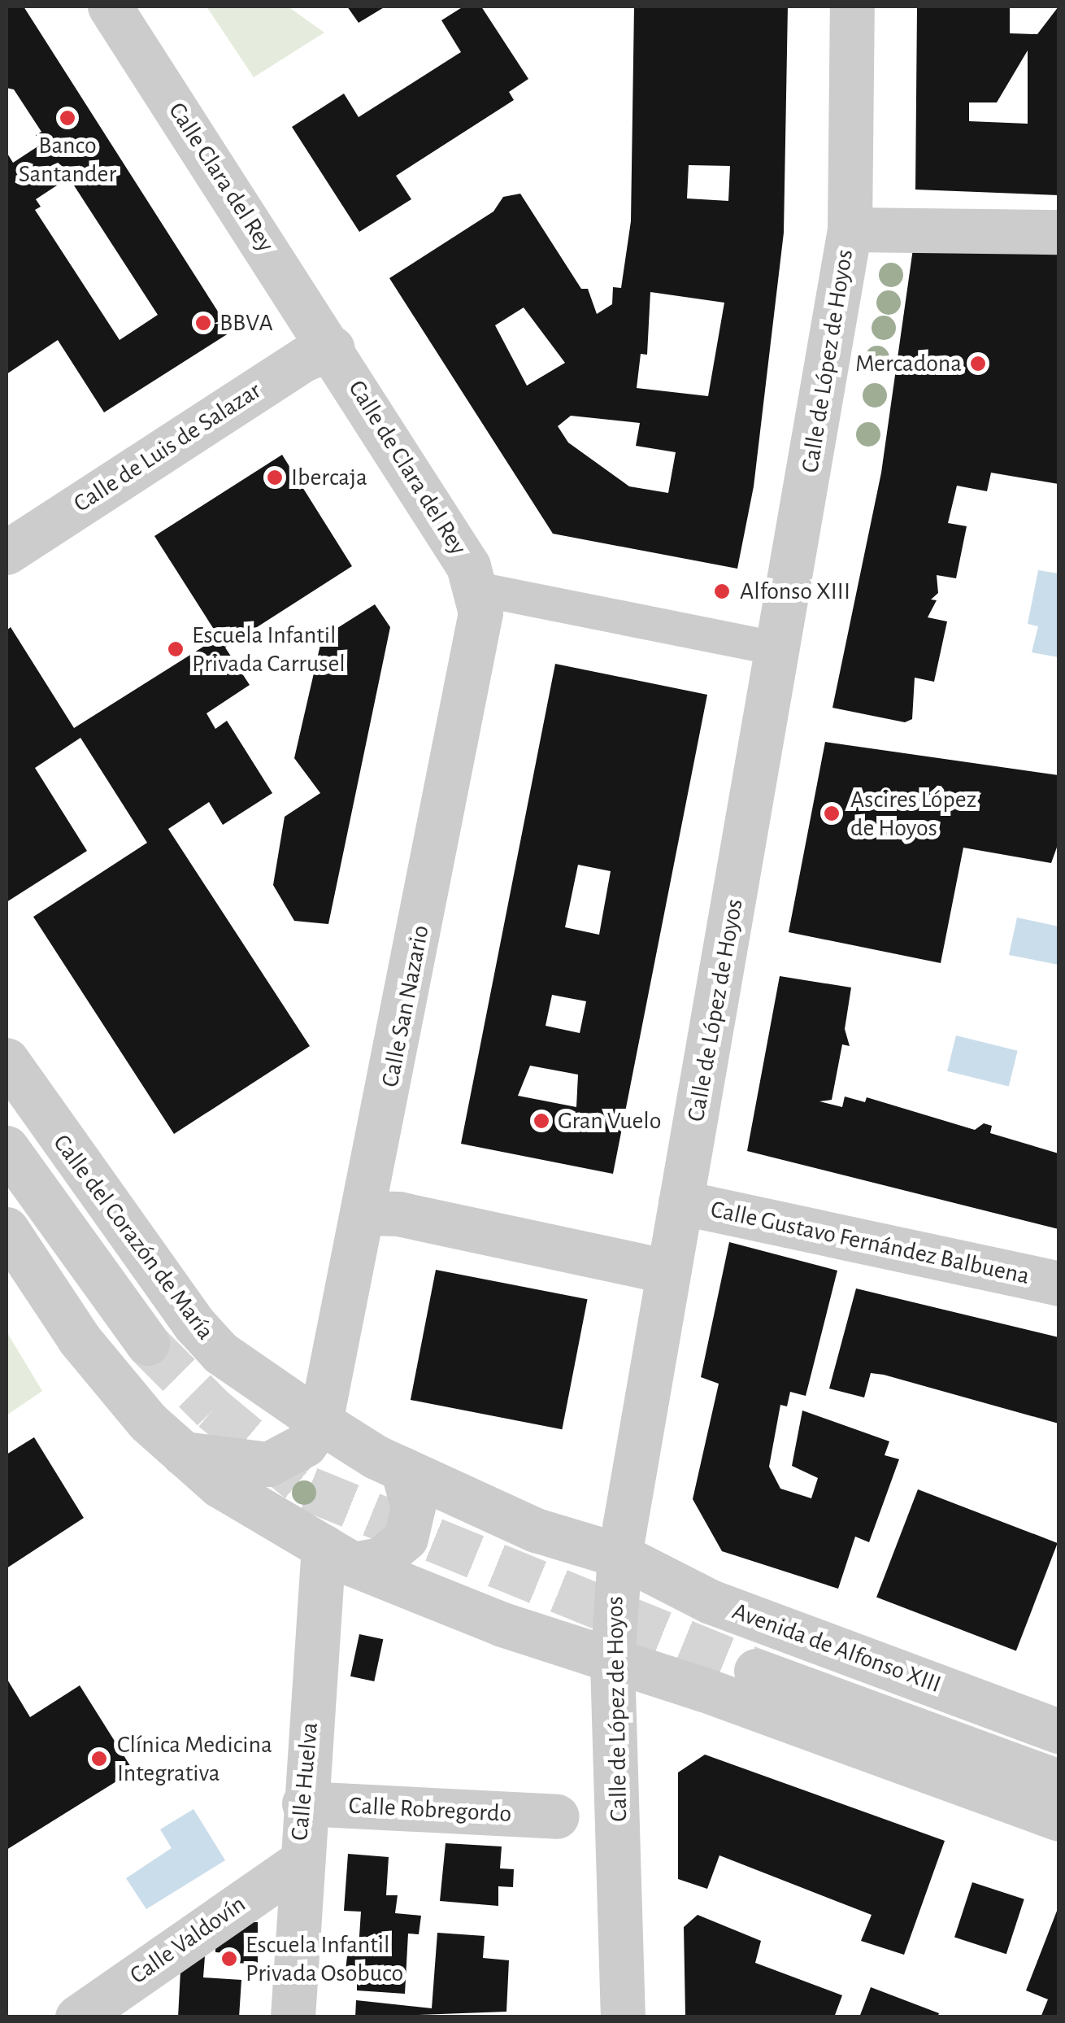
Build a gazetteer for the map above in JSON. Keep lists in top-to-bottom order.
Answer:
{
  "streets": {
    "street": [
      "Calle Clara del Rey",
      "Calle de López de Hoyos",
      "Calle de Luis de Salazar",
      "Calle de Clara del Rey",
      "Calle San Nazario",
      "Calle del Corazón de María",
      "Calle Gustavo Fernández Balbuena",
      "Avenida de Alfonso XIII",
      "Calle Huelva",
      "Calle Robregordo",
      "Calle Valdovín"
    ]
  },
  "crossings": [
    ["Calle Clara del Rey", "Calle de Luis de Salazar"],
    ["Calle Clara del Rey", "Calle de Clara del Rey"],
    ["Calle de López de Hoyos", "Calle del Corazón de María"],
    ["Calle de López de Hoyos", "Calle Gustavo Fernández Balbuena"],
    ["Calle de López de Hoyos", "Avenida de Alfonso XIII"],
    ["Calle de Luis de Salazar", "Calle de Clara del Rey"],
    ["Calle de Clara del Rey", "Calle San Nazario"],
    ["Calle San Nazario", "Calle del Corazón de María"],
    ["Calle del Corazón de María", "Avenida de Alfonso XIII"],
    ["Calle Huelva", "Calle Robregordo"],
    ["Calle Huelva", "Calle Valdovín"]
  ],
  "places": [
    "Banco Santander",
    "BBVA",
    "Mercadona",
    "Ibercaja",
    "Alfonso XIII",
    "Escuela Infantil Privada Carrusel",
    "Ascires López de Hoyos",
    "Gran Vuelo",
    "Clínica Medicina Integrativa",
    "Escuela Infantil Privada Osobuco"
  ]
}
